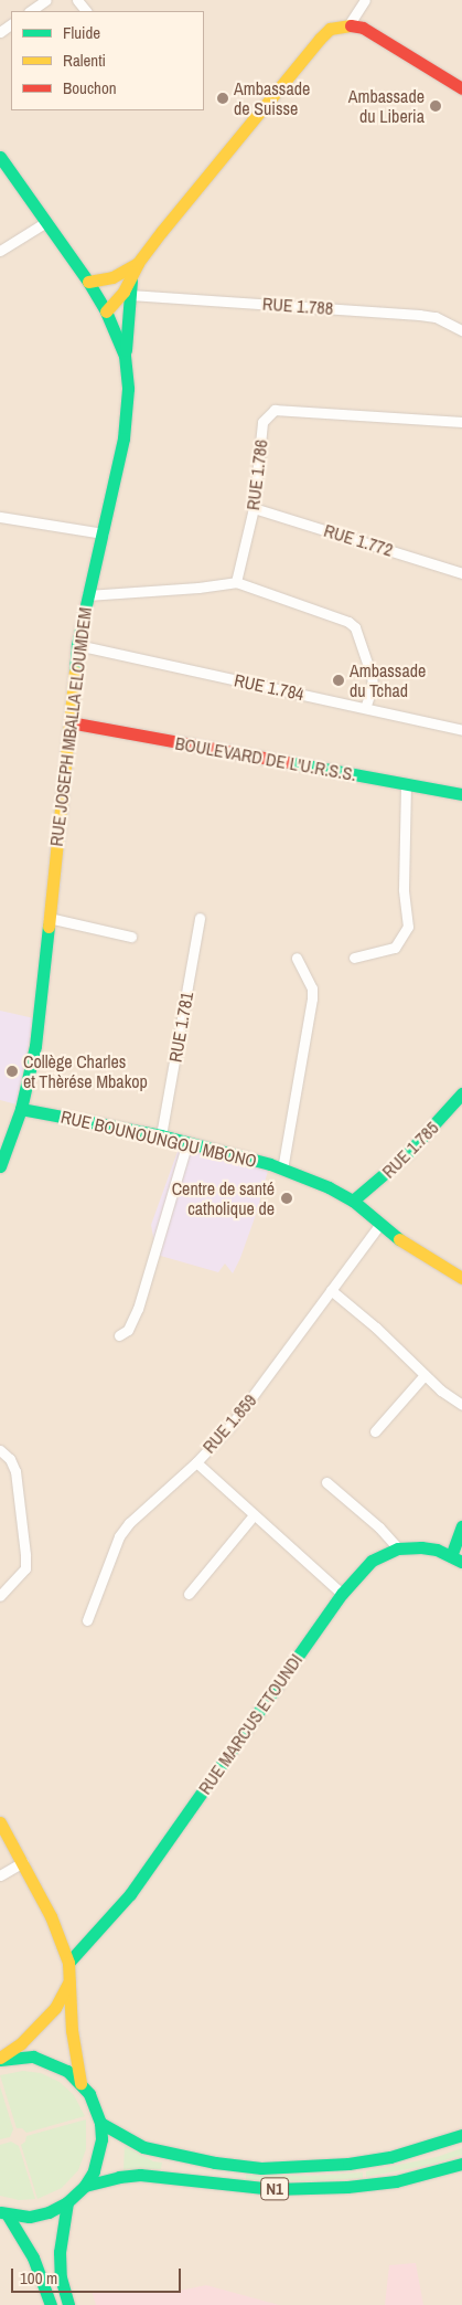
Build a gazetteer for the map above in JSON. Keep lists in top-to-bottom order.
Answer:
{
  "streets": {
    "main road": [
      "RUE JOSEPH MBALLA ELOUMDEM",
      "BOULEVARD DE L'U.R.S.S.",
      "RUE BOUNOUNGOU MBONO",
      "RUE 1.785",
      "RUE MARCUS ETOUNDI",
      "N1"
    ],
    "street": [
      "RUE 1.788",
      "RUE 1.786",
      "RUE 1.772",
      "RUE 1.784",
      "RUE 1.781",
      "RUE 1.859"
    ]
  },
  "crossings": [
    ["RUE 1.786", "RUE 1.772"],
    ["RUE 1.784", "RUE JOSEPH MBALLA ELOUMDEM"],
    ["RUE JOSEPH MBALLA ELOUMDEM", "BOULEVARD DE L'U.R.S.S."],
    ["RUE JOSEPH MBALLA ELOUMDEM", "RUE BOUNOUNGOU MBONO"],
    ["RUE 1.781", "RUE BOUNOUNGOU MBONO"],
    ["RUE BOUNOUNGOU MBONO", "RUE 1.785"],
    ["RUE BOUNOUNGOU MBONO", "RUE 1.859"]
  ],
  "places": [
    "Ambassade de Suisse",
    "Ambassade du Liberia",
    "Ambassade du Tchad",
    "Collège Charles et Thèrése Mbakop",
    "Centre de santé catholique de"
  ],
  "legend": ["Fluide", "Ralenti", "Bouchon"],
  "scale_bar": "100 m"
}
